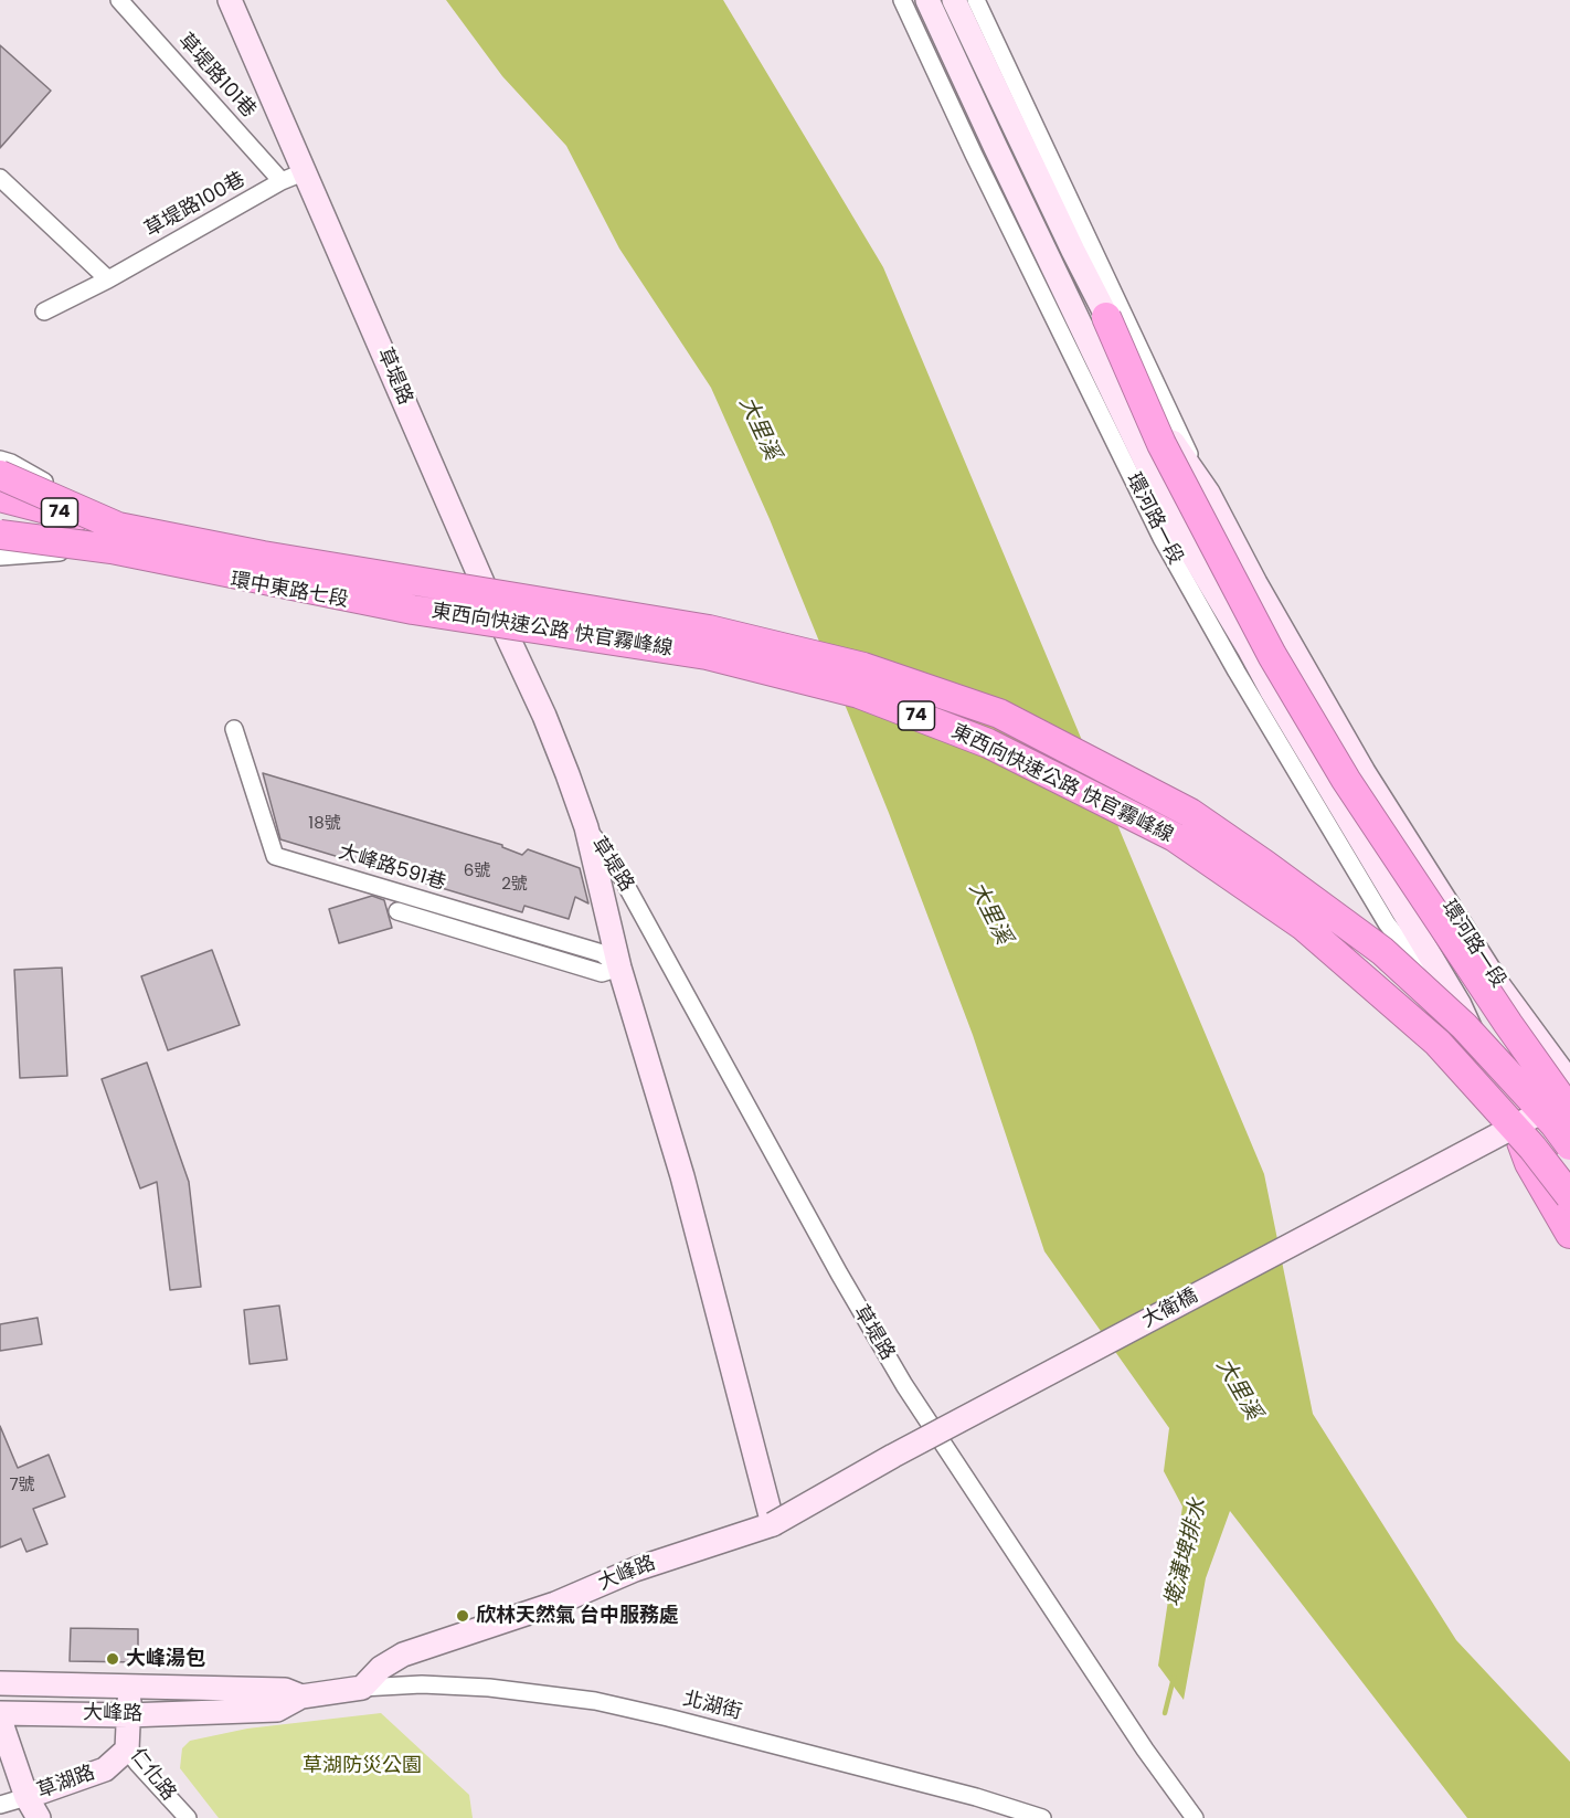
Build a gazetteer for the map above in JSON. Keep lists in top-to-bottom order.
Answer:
{
  "streets": {
    "highway": ["74", "東西向快速公路 快官霧峰線"],
    "street": [
      "草堤路101巷",
      "草堤路100巷",
      "草堤路",
      "環河路一段",
      "環中東路七段",
      "大峰路591巷",
      "大衛橋",
      "大峰路",
      "北湖街",
      "仁化路",
      "草湖路"
    ]
  },
  "crossings": [
    ["草堤路101巷", "草堤路100巷"],
    ["草堤路100巷", "草堤路"],
    ["草堤路", "環中東路七段"],
    ["草堤路", "大峰路591巷"],
    ["草堤路", "大衛橋"],
    ["草堤路", "大峰路"],
    ["環河路一段", "大衛橋"],
    ["大衛橋", "大峰路"],
    ["大峰路", "北湖街"],
    ["大峰路", "仁化路"],
    ["仁化路", "草湖路"]
  ],
  "water": ["大里溪", "墘溝埤排水"],
  "parks": ["草湖防災公園"],
  "places": ["欣林天然氣 台中服務處", "大峰湯包"],
  "house_numbers": [
    "18號",
    "6號",
    "2號",
    "7號"
  ]
}
